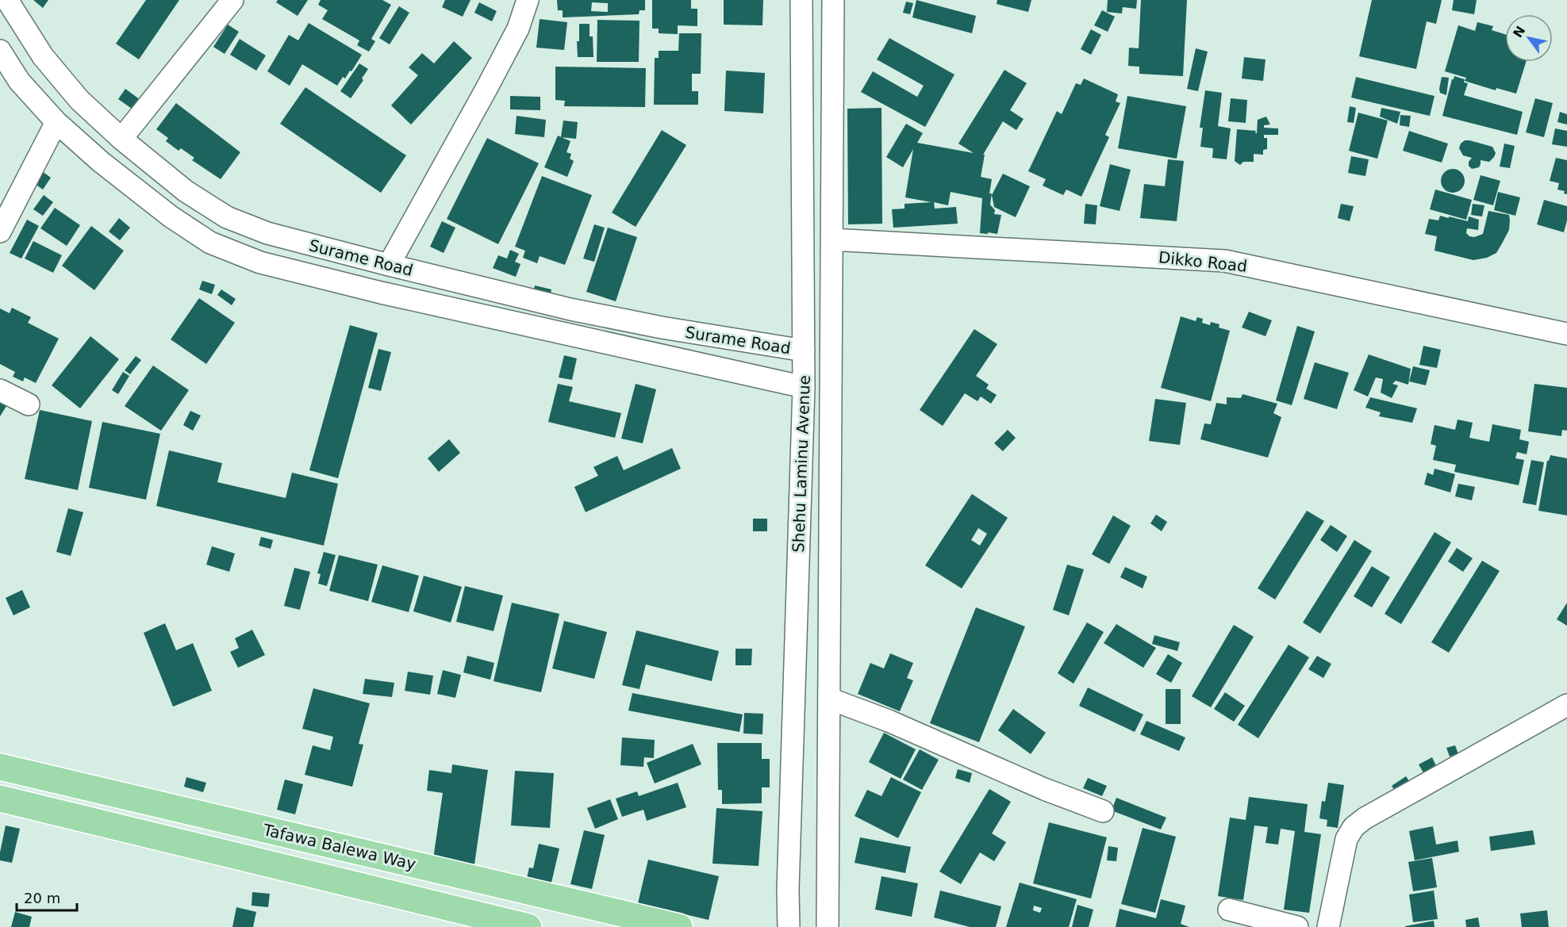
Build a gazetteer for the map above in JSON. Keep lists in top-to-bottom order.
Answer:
{
  "streets": {
    "main road": ["Tafawa Balewa Way"],
    "street": ["Surame Road", "Dikko Road", "Shehu Laminu Avenue"]
  },
  "crossings": [
    ["Surame Road", "Shehu Laminu Avenue"],
    ["Dikko Road", "Shehu Laminu Avenue"]
  ],
  "scale_bar": "20 m",
  "north": "top left"
}
